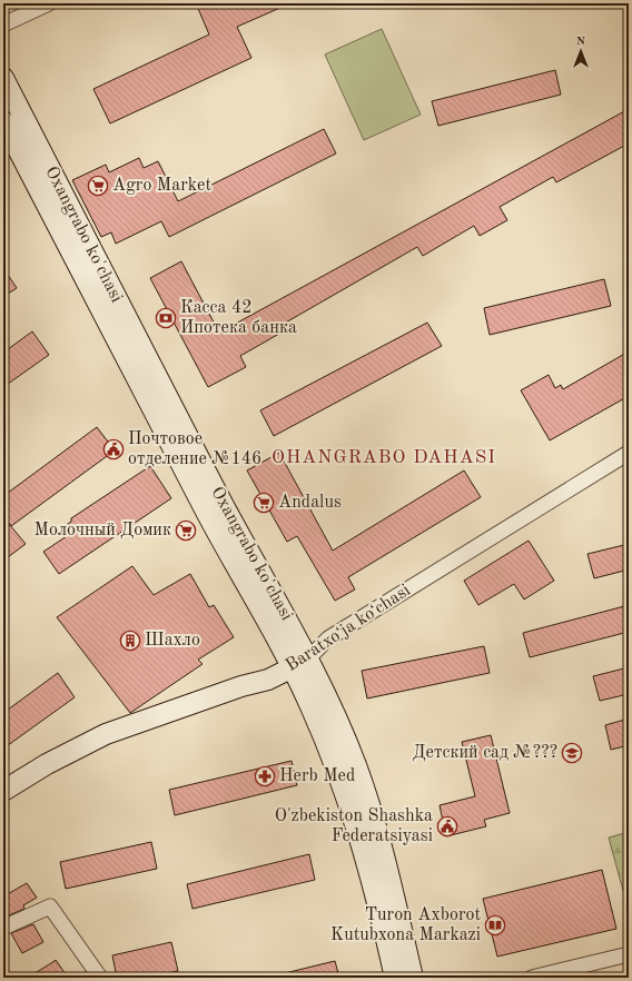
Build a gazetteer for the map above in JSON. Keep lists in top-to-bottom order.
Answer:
{
  "streets": {
    "main road": ["Oxangrabo ko'chasi", "Baratxoʻja koʻchasi"]
  },
  "crossings": [
    ["Oxangrabo ko'chasi", "Baratxoʻja koʻchasi"]
  ],
  "districts": ["OHANGRABO DAHASI"],
  "places": {
    "supermarket": ["Agro Market", "Andalus", "Молочный Домик"],
    "bank": ["Касса 42 Ипотека банка"],
    "public building": ["Почтовое отделение №146", "O'zbekiston Shashka Federatsiyasi"],
    "building": ["Шахло"],
    "school or university": ["Детский сад №???"],
    "pharmacy": ["Herb Med"],
    "library": ["Turon Axborot Kutubxona Markazi"]
  },
  "north": "top"
}
